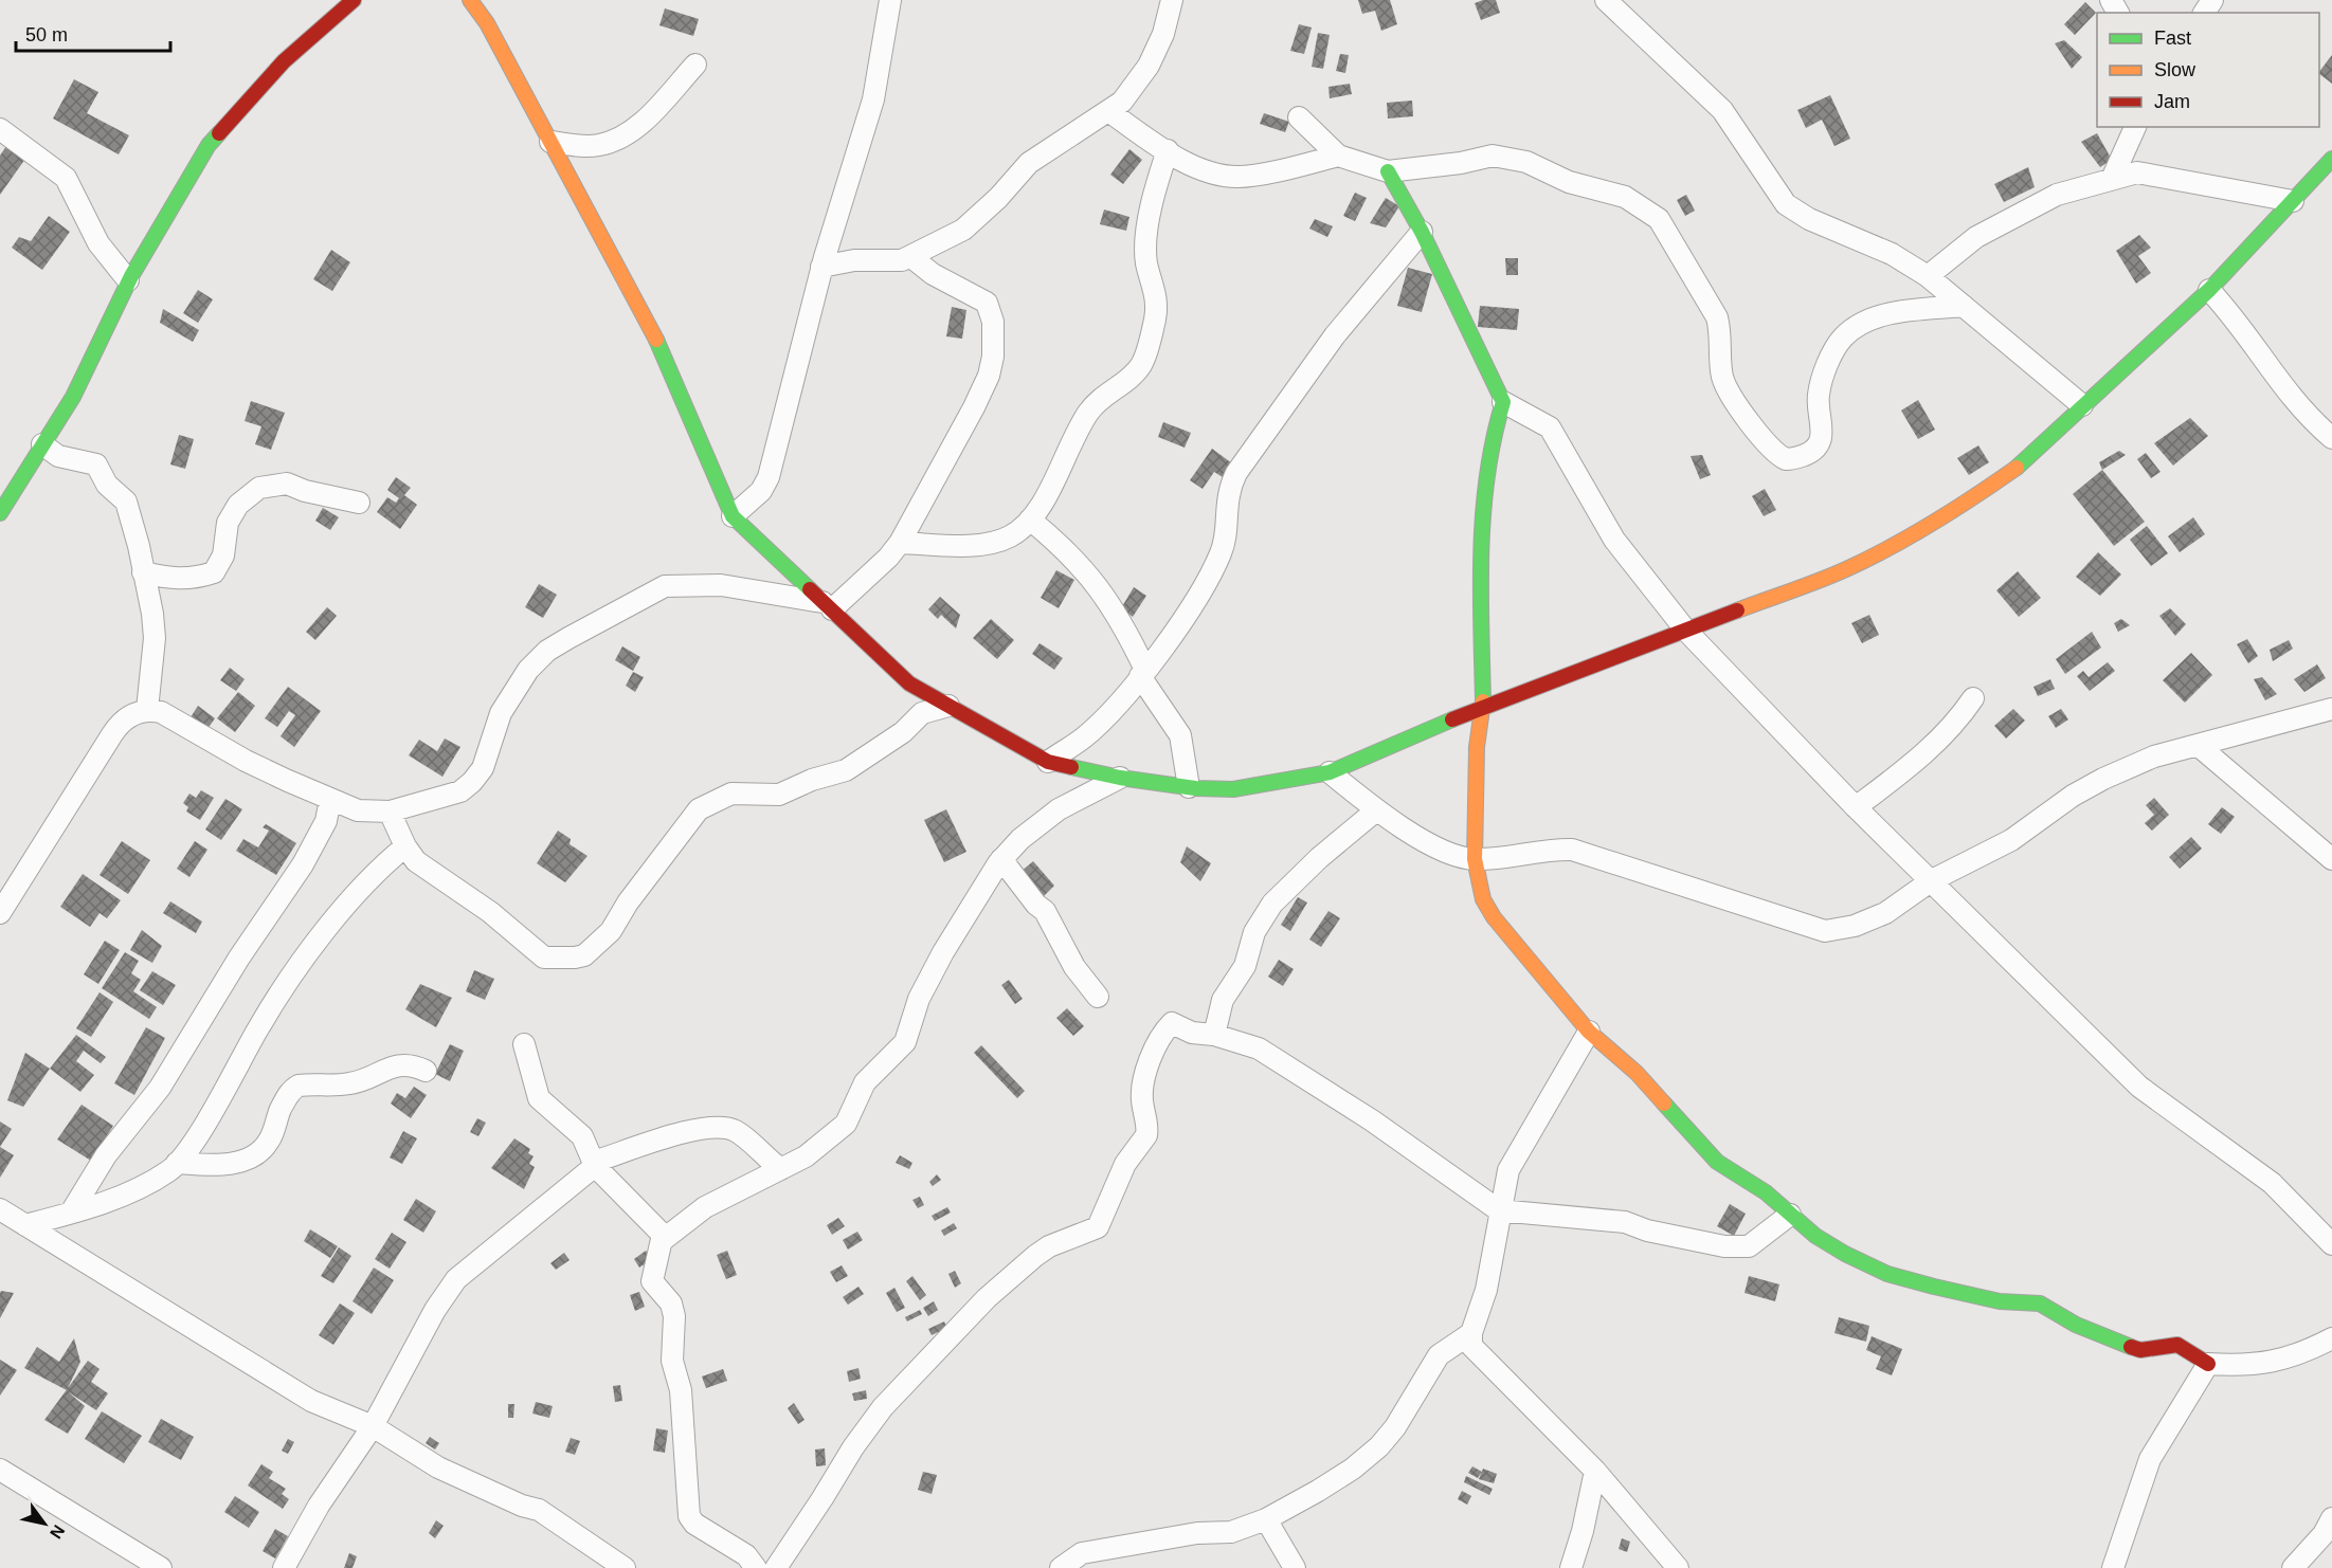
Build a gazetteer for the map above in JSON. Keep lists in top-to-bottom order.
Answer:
{
  "legend": ["Fast", "Slow", "Jam"],
  "scale_bar": "50 m",
  "north": "bottom right"
}
